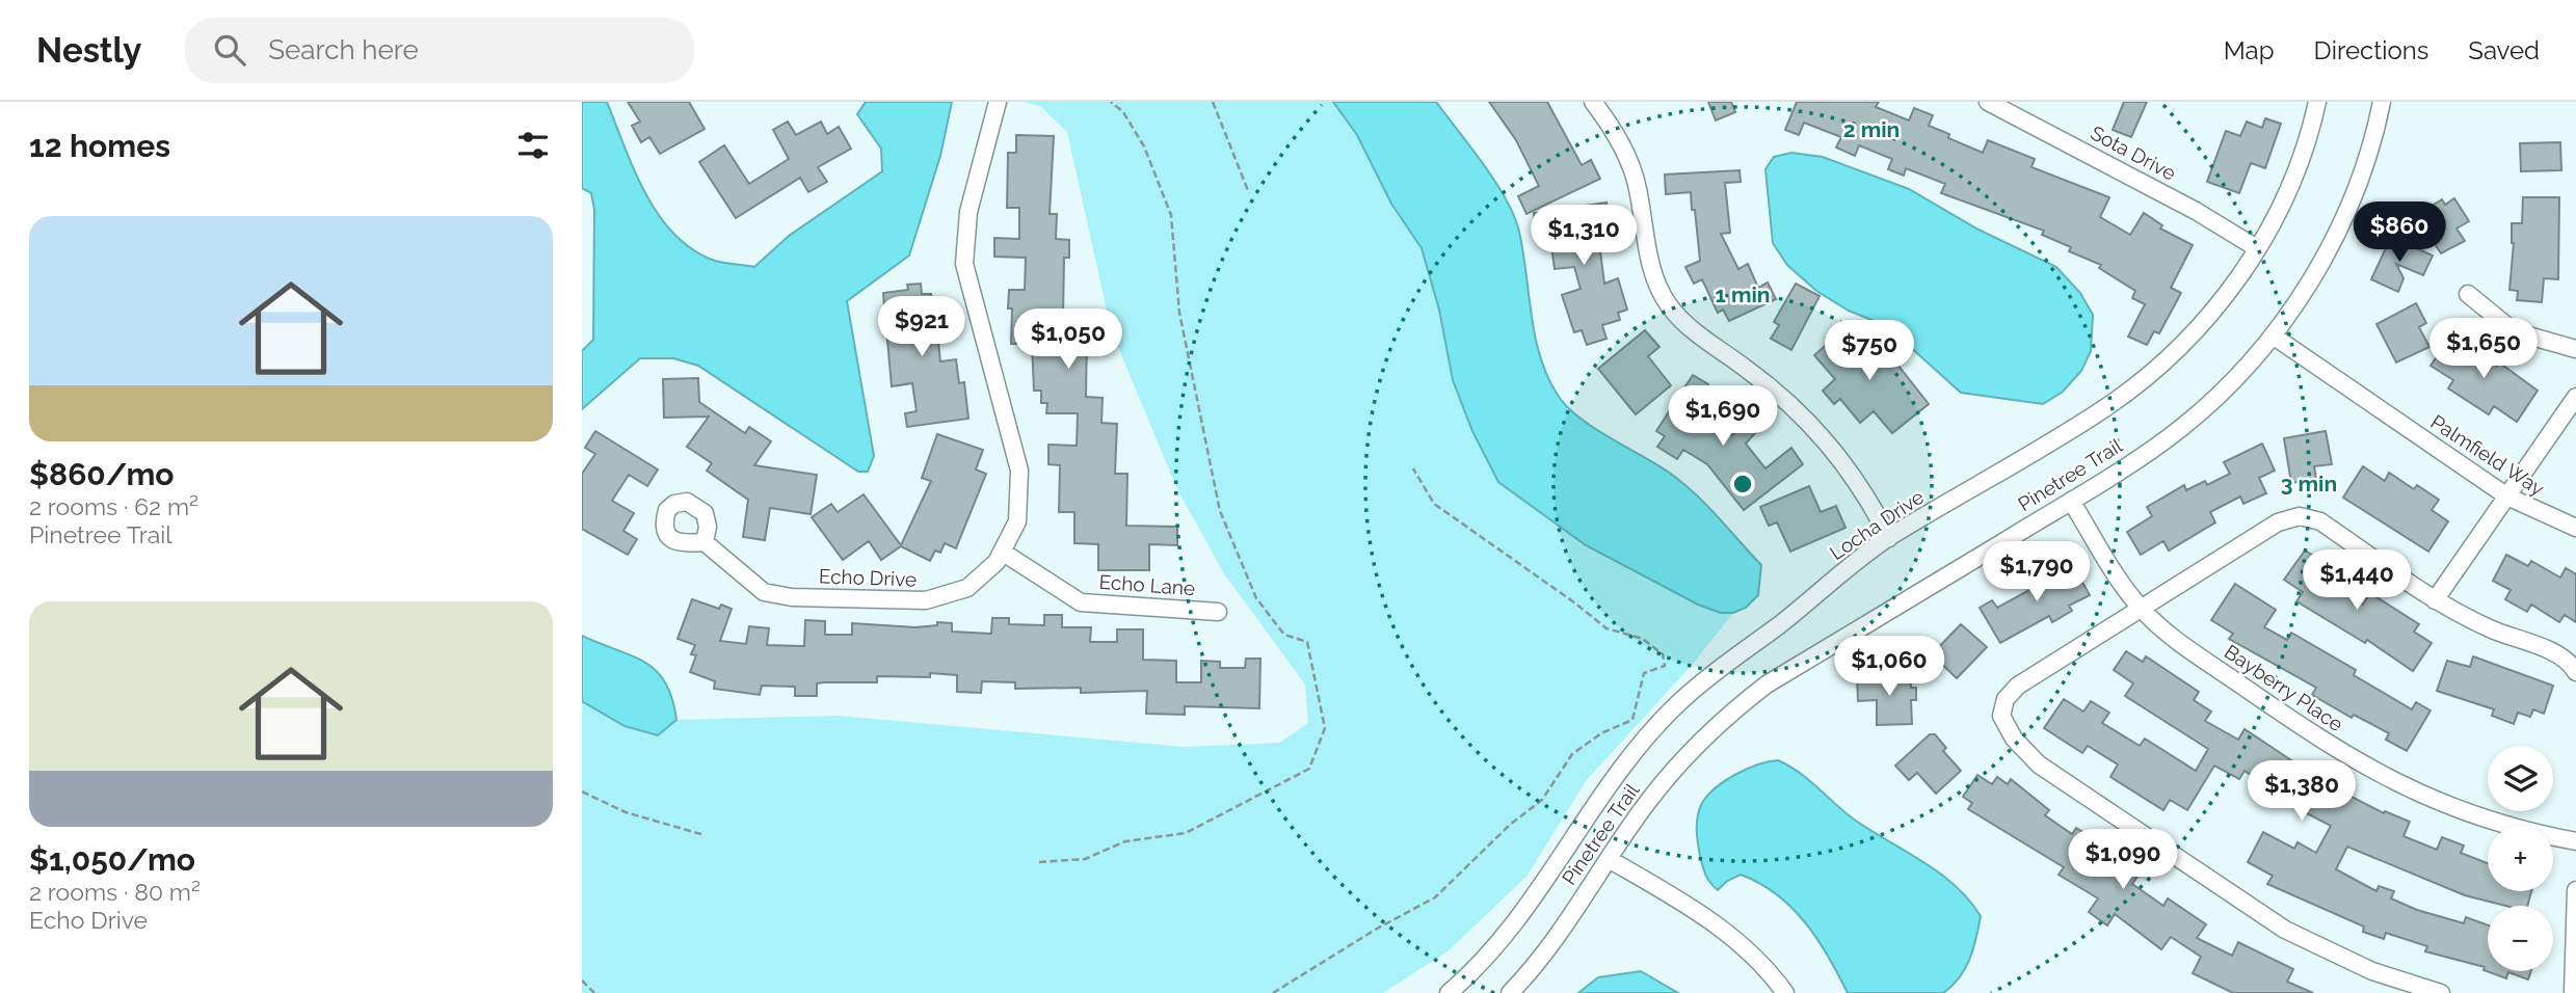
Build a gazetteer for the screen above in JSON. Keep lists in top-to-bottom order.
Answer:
{
  "streets": {
    "street": [
      "Sota Drive",
      "Palmfield Way",
      "Pinetree Trail",
      "Locha Drive",
      "Echo Drive",
      "Echo Lane",
      "Bayberry Place"
    ]
  },
  "crossings": [
    ["Sota Drive", "Locha Drive"],
    ["Palmfield Way", "Pinetree Trail"],
    ["Pinetree Trail", "Bayberry Place"],
    ["Echo Drive", "Echo Lane"]
  ],
  "page": {
    "header": "Nestly",
    "search": "Search here",
    "nav": ["Map", "Directions", "Saved"],
    "heading": "12 homes",
    "list": [
      {
        "name": "$860/mo",
        "note": "2 rooms · 62 m² · Pinetree Trail"
      },
      {
        "name": "$1,050/mo",
        "note": "2 rooms · 80 m² · Echo Drive"
      }
    ],
    "price": [
      "$860",
      "$1,310",
      "$921",
      "$1,050",
      "$1,650",
      "$750",
      "$1,690",
      "$1,790",
      "$1,440",
      "$1,060",
      "$1,380",
      "$1,090"
    ],
    "map_buttons": ["+", "−"]
  },
  "rings": ["2 min", "1 min", "3 min"]
}
